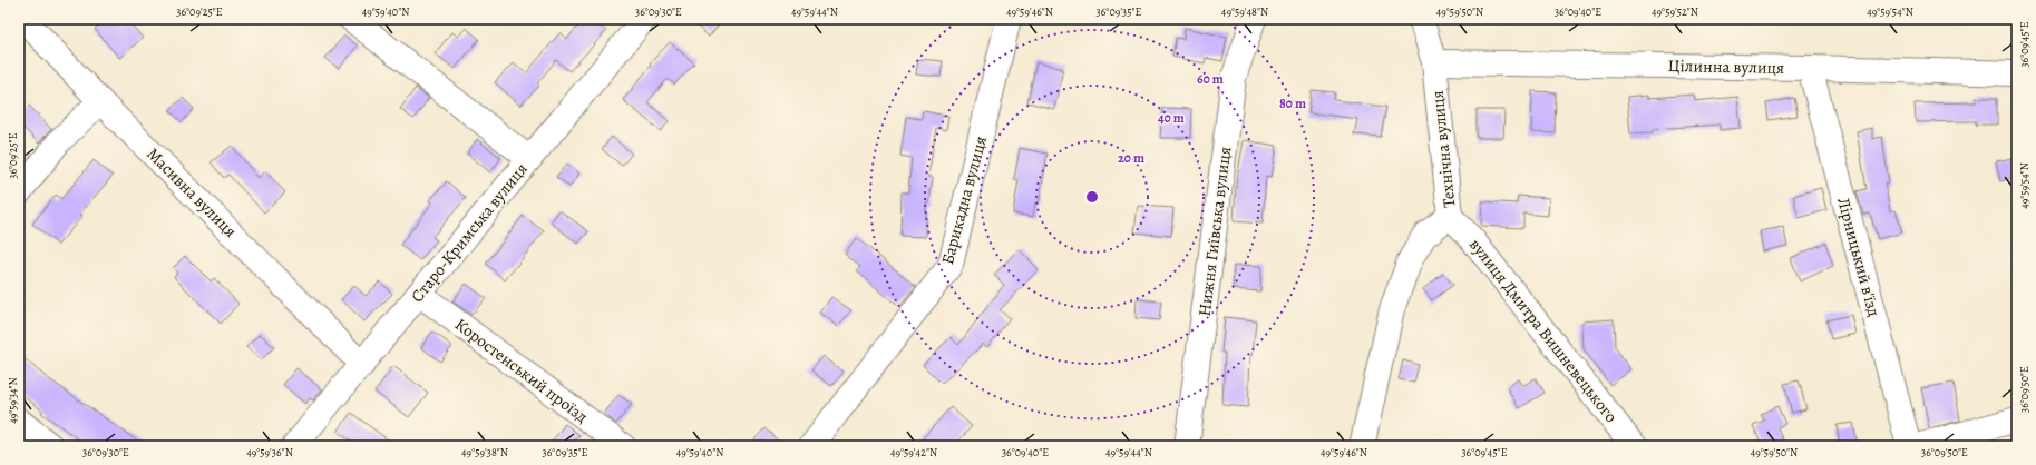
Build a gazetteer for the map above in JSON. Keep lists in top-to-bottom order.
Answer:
{
  "streets": {
    "street": [
      "Цілинна вулиця",
      "Технічна вулиця",
      "Масивна вулиця",
      "Барикадна вулиця",
      "Нижня Гиївська вулиця",
      "Старо-Кримська вулиця",
      "Лірницький в'їзд",
      "вулиця Дмитра Вишневецького",
      "Коростенський проїзд"
    ]
  },
  "crossings": [
    ["Цілинна вулиця", "Технічна вулиця"],
    ["Цілинна вулиця", "Лірницький в'їзд"],
    ["Технічна вулиця", "вулиця Дмитра Вишневецького"],
    ["Масивна вулиця", "Старо-Кримська вулиця"],
    ["Старо-Кримська вулиця", "Коростенський проїзд"]
  ],
  "coordinates": [
    "36°09'25\"E",
    "49°59'40\"N",
    "36°09'30\"E",
    "49°59'44\"N",
    "49°59'46\"N",
    "36°09'35\"E",
    "49°59'48\"N",
    "49°59'50\"N",
    "36°09'40\"E",
    "49°59'52\"N",
    "49°59'54\"N",
    "36°09'45\"E",
    "36°09'50\"E",
    "49°59'34\"N",
    "49°59'36\"N",
    "49°59'38\"N",
    "49°59'42\"N"
  ],
  "rings": [
    "60 m",
    "80 m",
    "40 m",
    "20 m"
  ]
}
